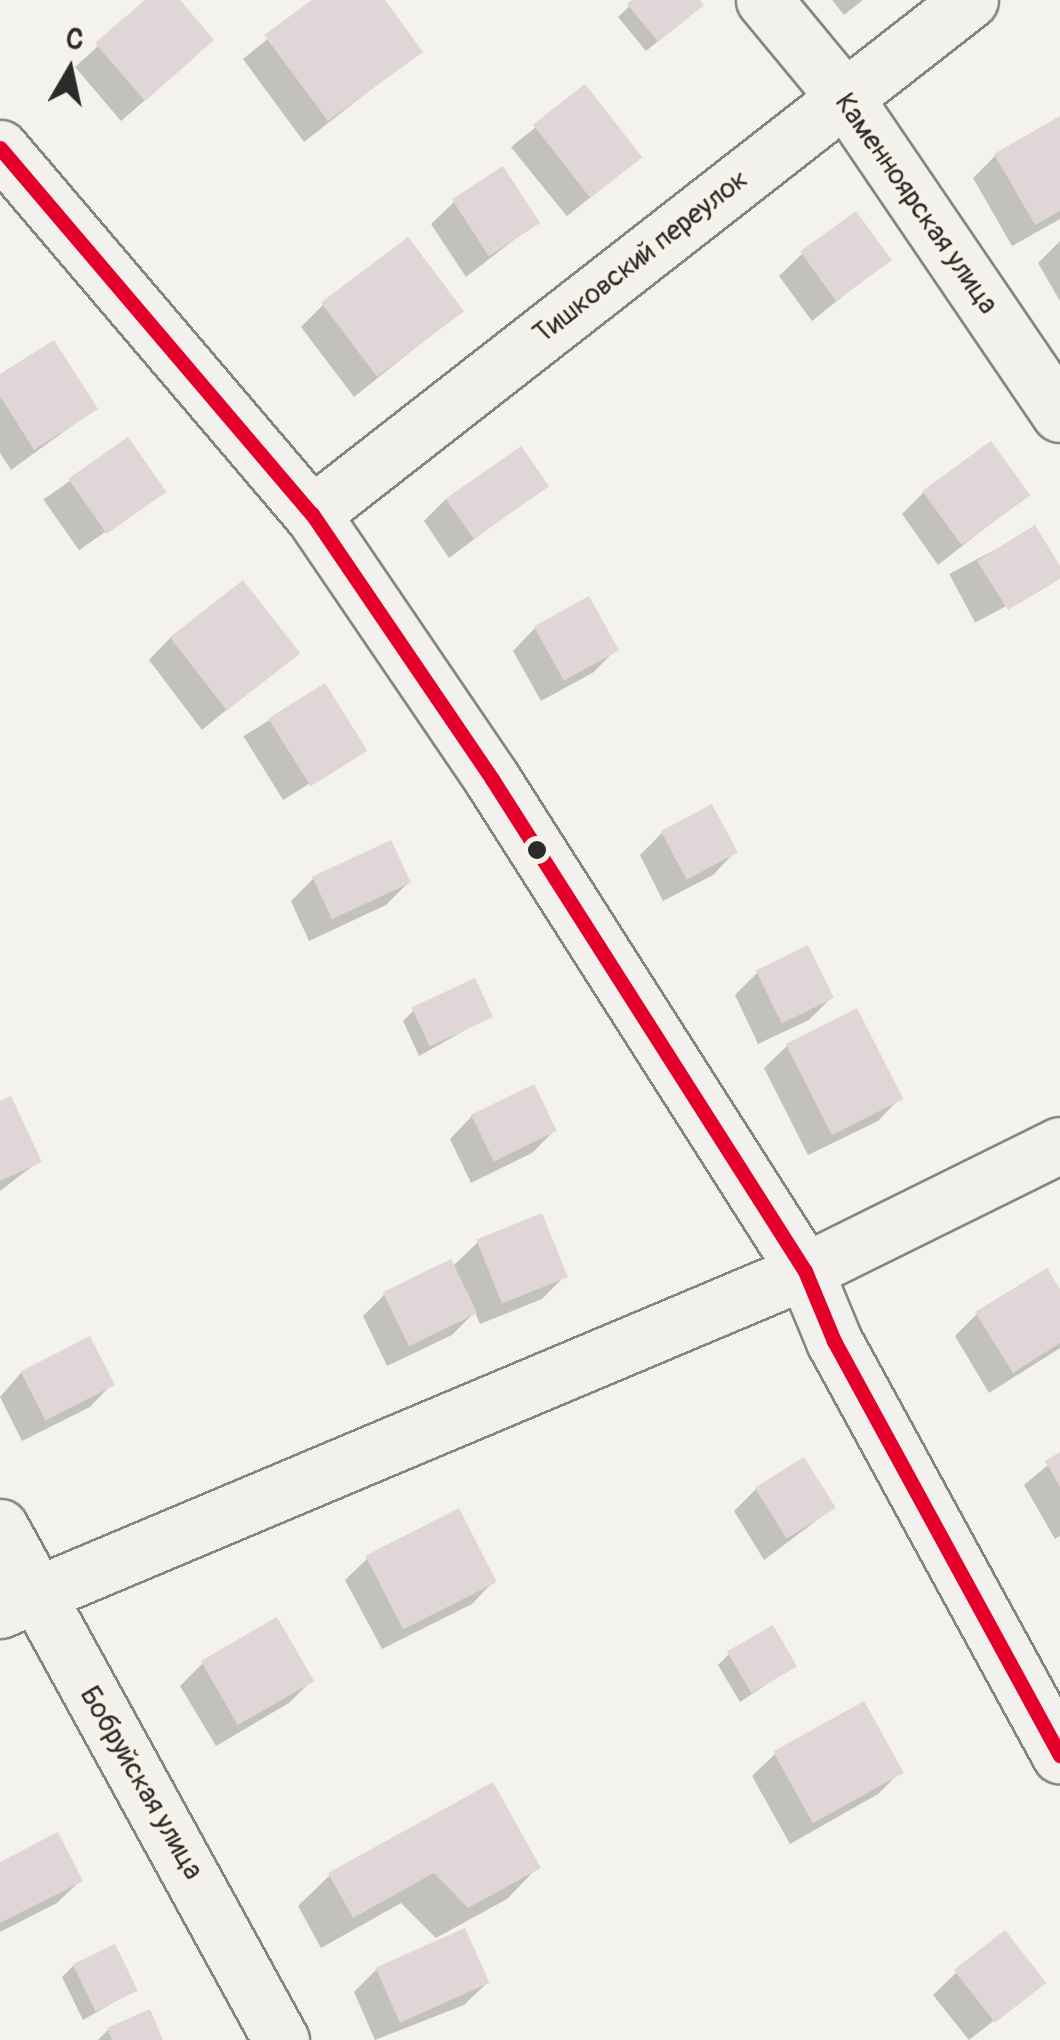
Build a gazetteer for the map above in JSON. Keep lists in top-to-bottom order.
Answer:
{
  "streets": {
    "street": ["Каменноярская улица", "Тишковский переулок", "Бобруйская улица"]
  },
  "crossings": [
    ["Каменноярская улица", "Тишковский переулок"]
  ],
  "north": "top"
}
